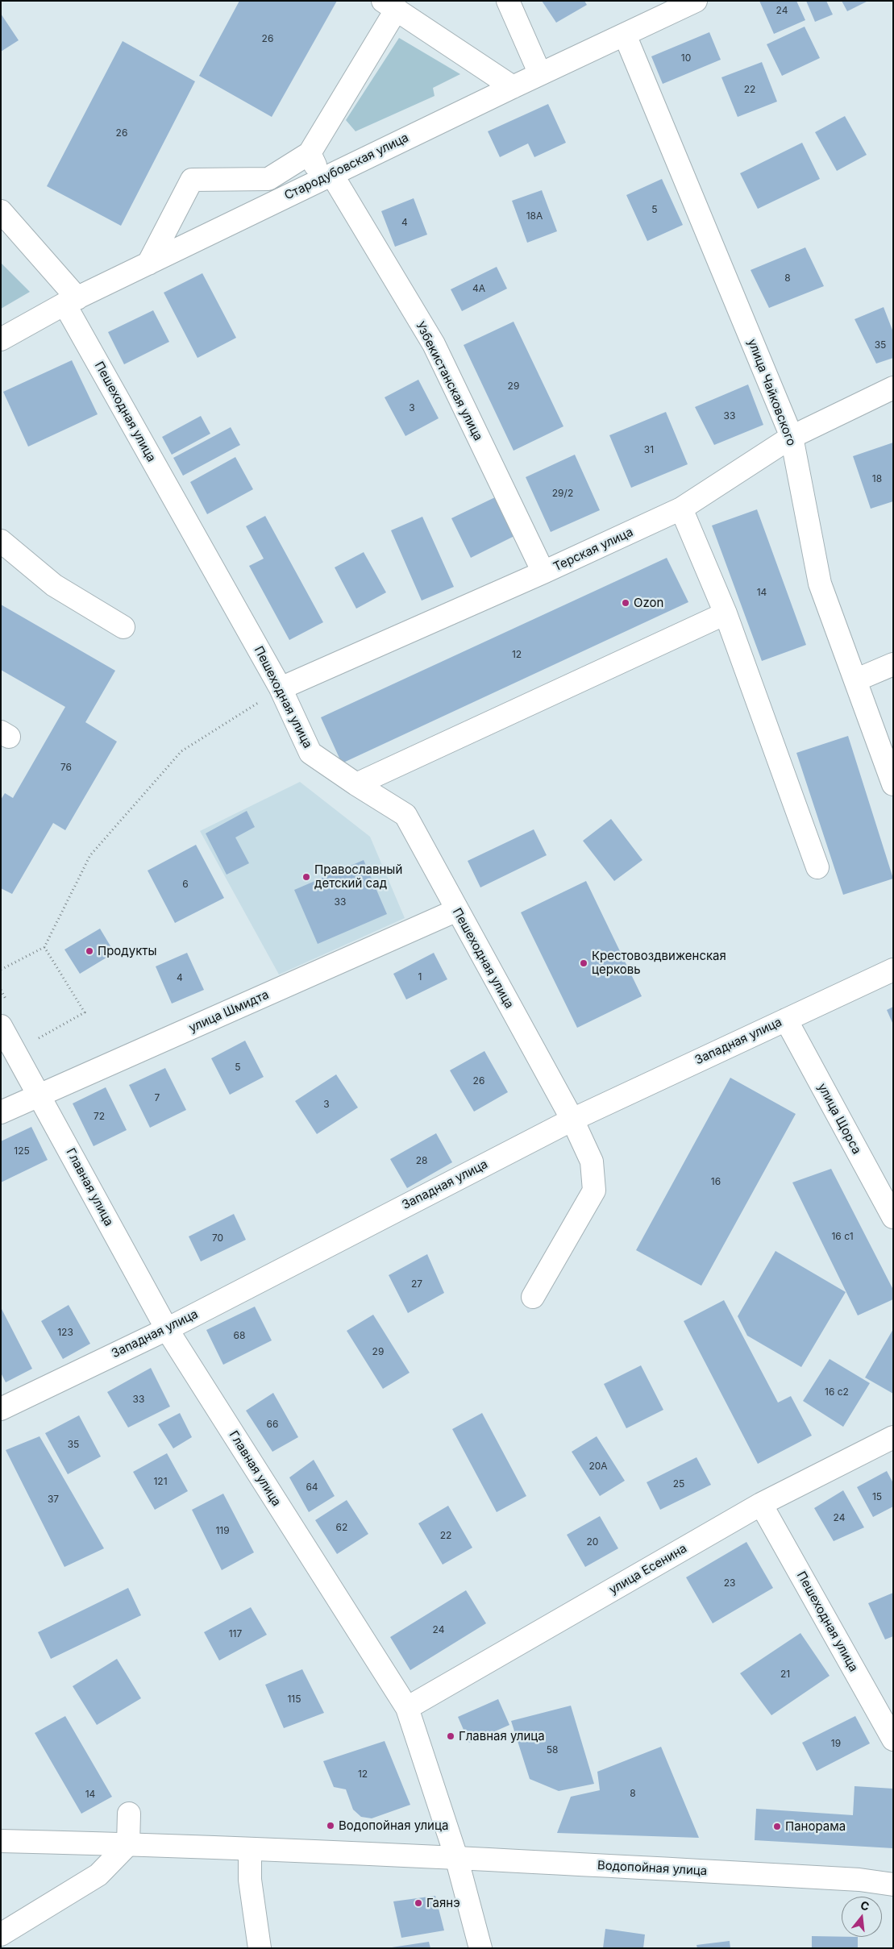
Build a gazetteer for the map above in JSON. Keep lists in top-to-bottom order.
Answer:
{
  "streets": {
    "street": [
      "Стародубовская улица",
      "Узбекистанская улица",
      "улица Чайковского",
      "Пешеходная улица",
      "Терская улица",
      "улица Шмидта",
      "Западная улица",
      "улица Щорса",
      "Главная улица",
      "улица Есенина",
      "Водопойная улица"
    ]
  },
  "crossings": [
    ["Стародубовская улица", "Узбекистанская улица"],
    ["Стародубовская улица", "улица Чайковского"],
    ["Стародубовская улица", "Пешеходная улица"],
    ["Узбекистанская улица", "Терская улица"],
    ["улица Чайковского", "Терская улица"],
    ["Пешеходная улица", "Терская улица"],
    ["Пешеходная улица", "улица Шмидта"],
    ["Пешеходная улица", "Западная улица"],
    ["Пешеходная улица", "улица Есенина"],
    ["улица Шмидта", "Главная улица"],
    ["Западная улица", "улица Щорса"],
    ["Западная улица", "Главная улица"],
    ["Главная улица", "улица Есенина"],
    ["Главная улица", "Водопойная улица"]
  ],
  "places": [
    "Ozon",
    "Православный детский сад",
    "Продукты",
    "Крестовоздвиженская церковь",
    "Главная улица",
    "Водопойная улица",
    "Панорама",
    "Гаянэ"
  ],
  "house_numbers": [
    "24",
    "26",
    "10",
    "22",
    "26",
    "5",
    "18А",
    "4",
    "8",
    "4А",
    "35",
    "29",
    "3",
    "33",
    "31",
    "18",
    "29/2",
    "14",
    "12",
    "76",
    "6",
    "33",
    "1",
    "4",
    "5",
    "26",
    "7",
    "3",
    "72",
    "125",
    "28",
    "16",
    "16 с1",
    "70",
    "27",
    "123",
    "68",
    "29",
    "16 с2",
    "33",
    "66",
    "35",
    "20А",
    "121",
    "25",
    "64",
    "15",
    "37",
    "24",
    "62",
    "119",
    "22",
    "20",
    "23",
    "24",
    "117",
    "21",
    "115",
    "19",
    "58",
    "12",
    "8",
    "14"
  ],
  "north": "top"
}
